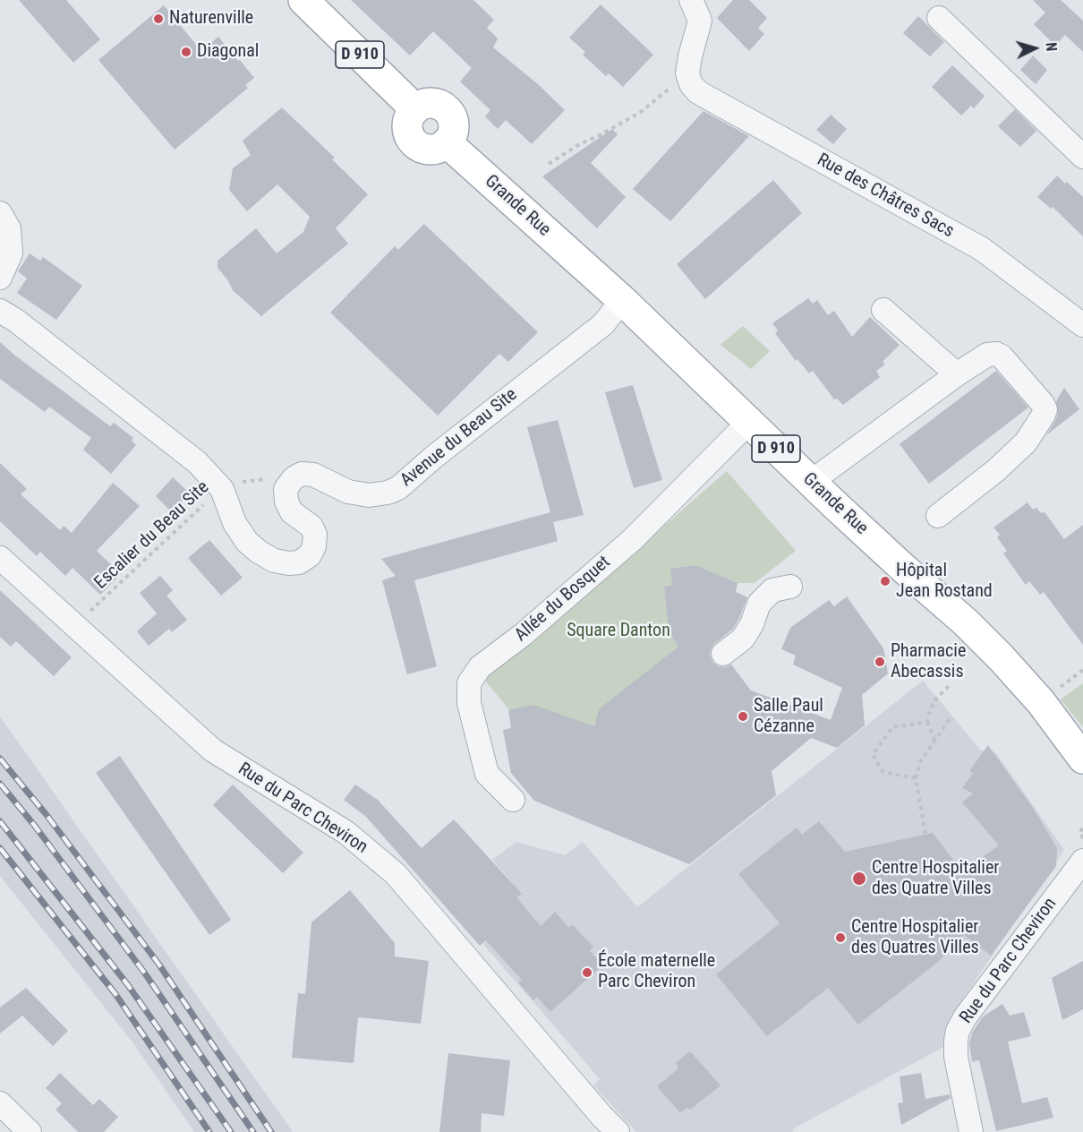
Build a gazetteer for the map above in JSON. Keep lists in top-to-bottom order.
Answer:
{
  "streets": {
    "main road": ["D 910", "Grande Rue"],
    "street": [
      "Rue des Châtres Sacs",
      "Avenue du Beau Site",
      "Allée du Bosquet",
      "Rue du Parc Cheviron"
    ],
    "path": ["Escalier du Beau Site"]
  },
  "crossings": [
    ["Grande Rue", "Avenue du Beau Site"],
    ["Grande Rue", "Allée du Bosquet"],
    ["Avenue du Beau Site", "Escalier du Beau Site"],
    ["Escalier du Beau Site", "Rue du Parc Cheviron"]
  ],
  "parks": ["Square Danton"],
  "places": [
    "Naturenville",
    "Diagonal",
    "Hôpital Jean Rostand",
    "Pharmacie Abecassis",
    "Salle Paul Cézanne",
    "Centre Hospitalier des Quatre Villes",
    "Centre Hospitalier des Quatres Villes",
    "École maternelle Parc Cheviron"
  ],
  "north": "right"
}
